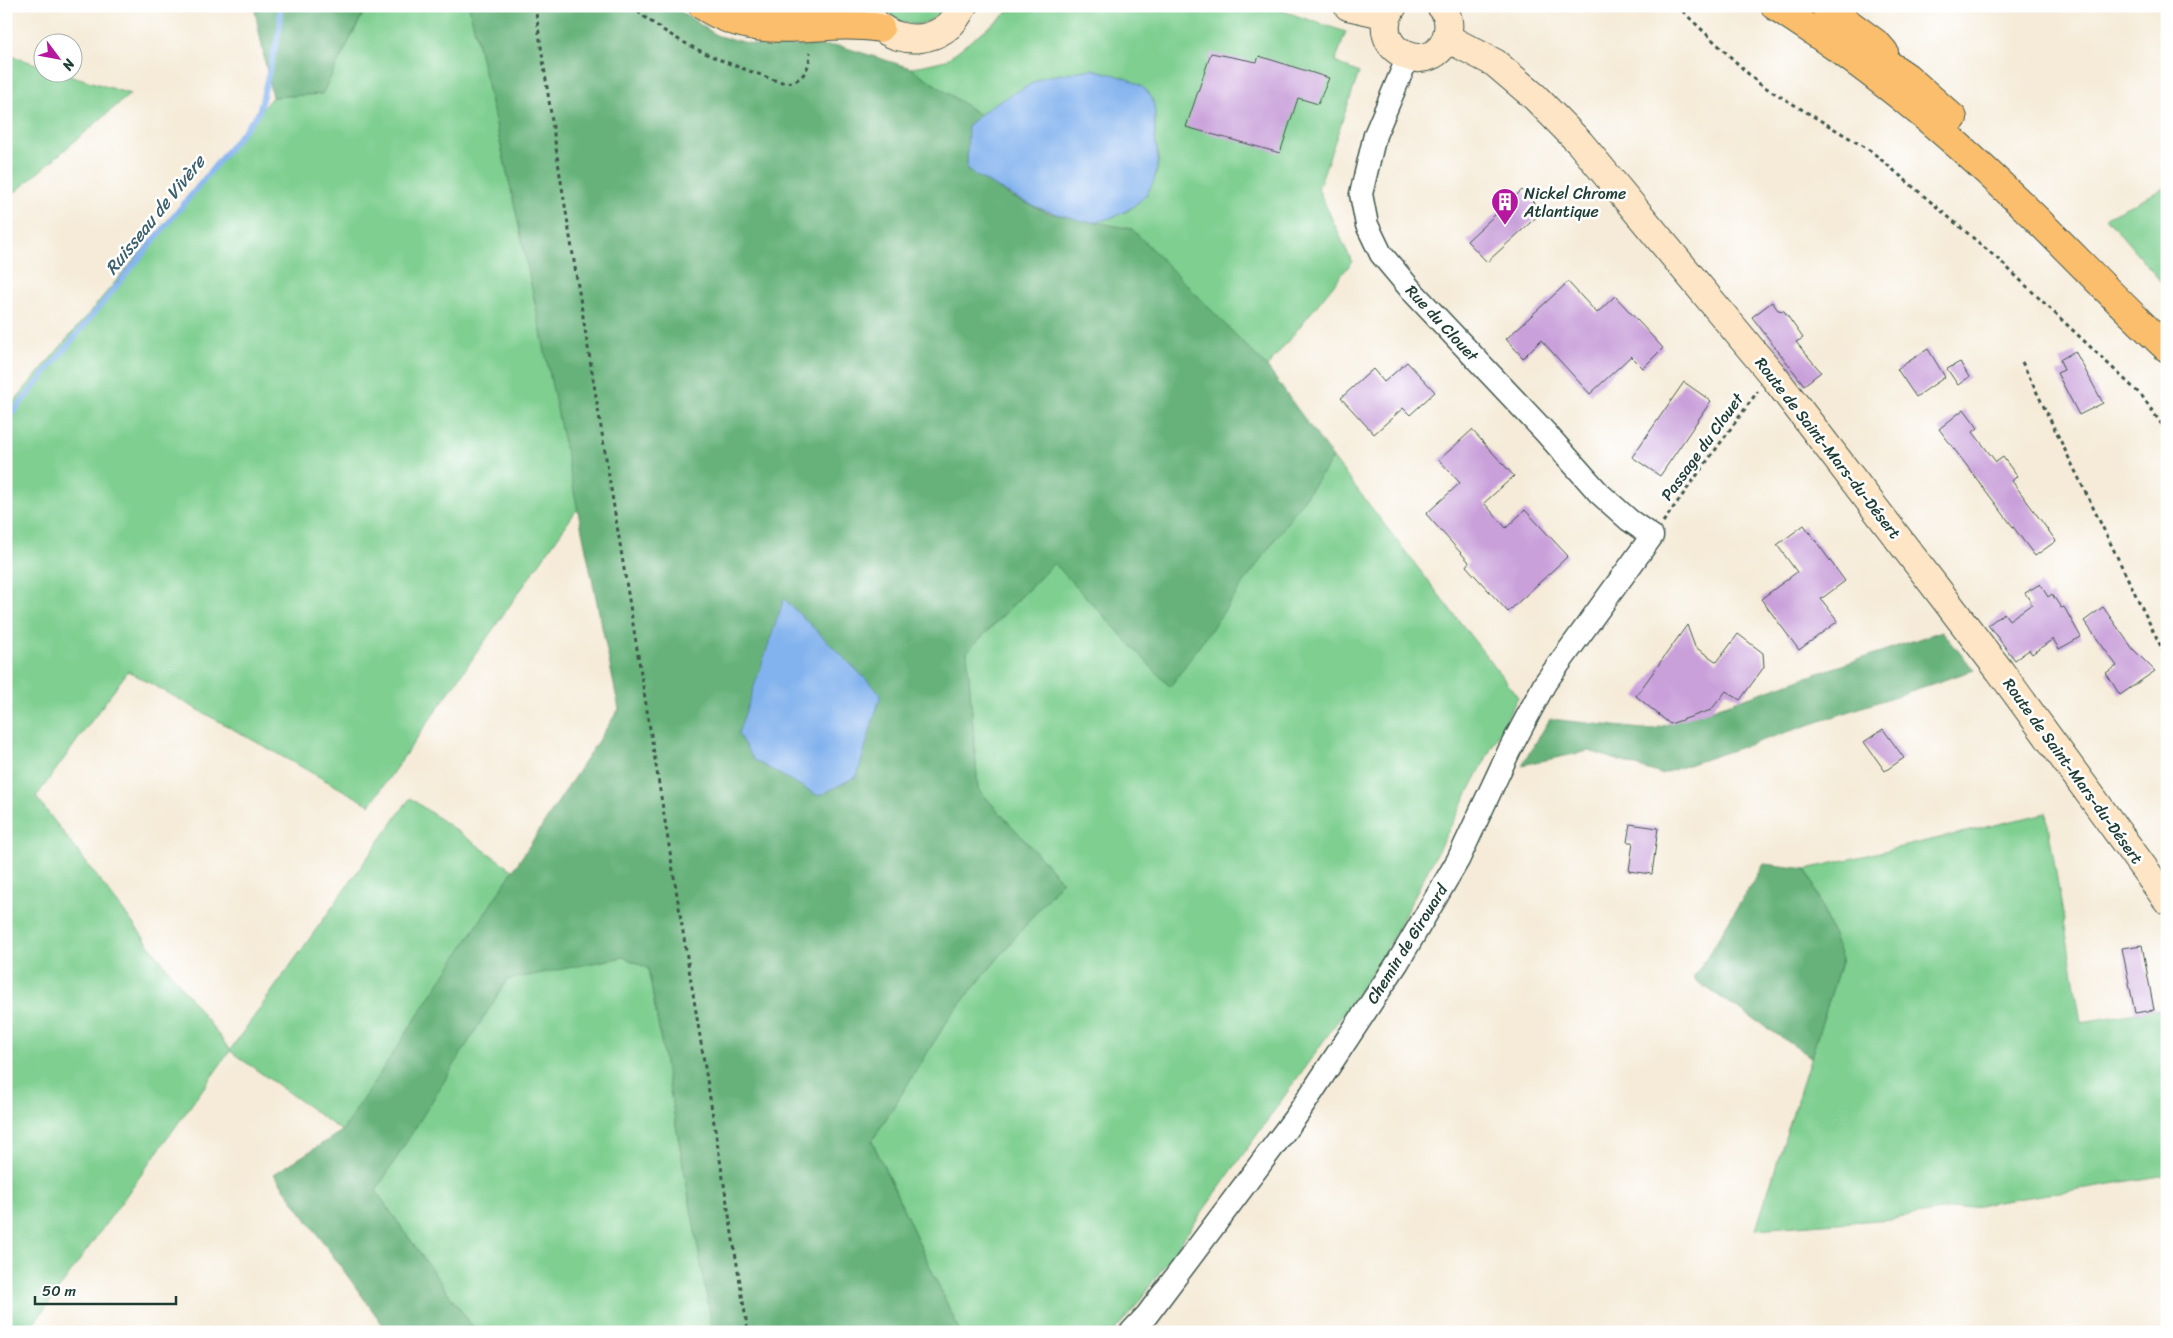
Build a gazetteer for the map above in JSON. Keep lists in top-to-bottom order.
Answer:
{
  "streets": {
    "main road": ["Route de Saint-Mars-du-Désert"],
    "street": ["Rue du Clouet", "Chemin de Girouard"],
    "path": ["Passage du Clouet"]
  },
  "crossings": [
    ["Rue du Clouet", "Passage du Clouet"],
    ["Rue du Clouet", "Chemin de Girouard"],
    ["Passage du Clouet", "Route de Saint-Mars-du-Désert"],
    ["Passage du Clouet", "Chemin de Girouard"]
  ],
  "water": ["Ruisseau de Vivère"],
  "places": {
    "building": ["Nickel Chrome Atlantique"]
  },
  "scale_bar": "50 m",
  "north": "bottom right"
}
